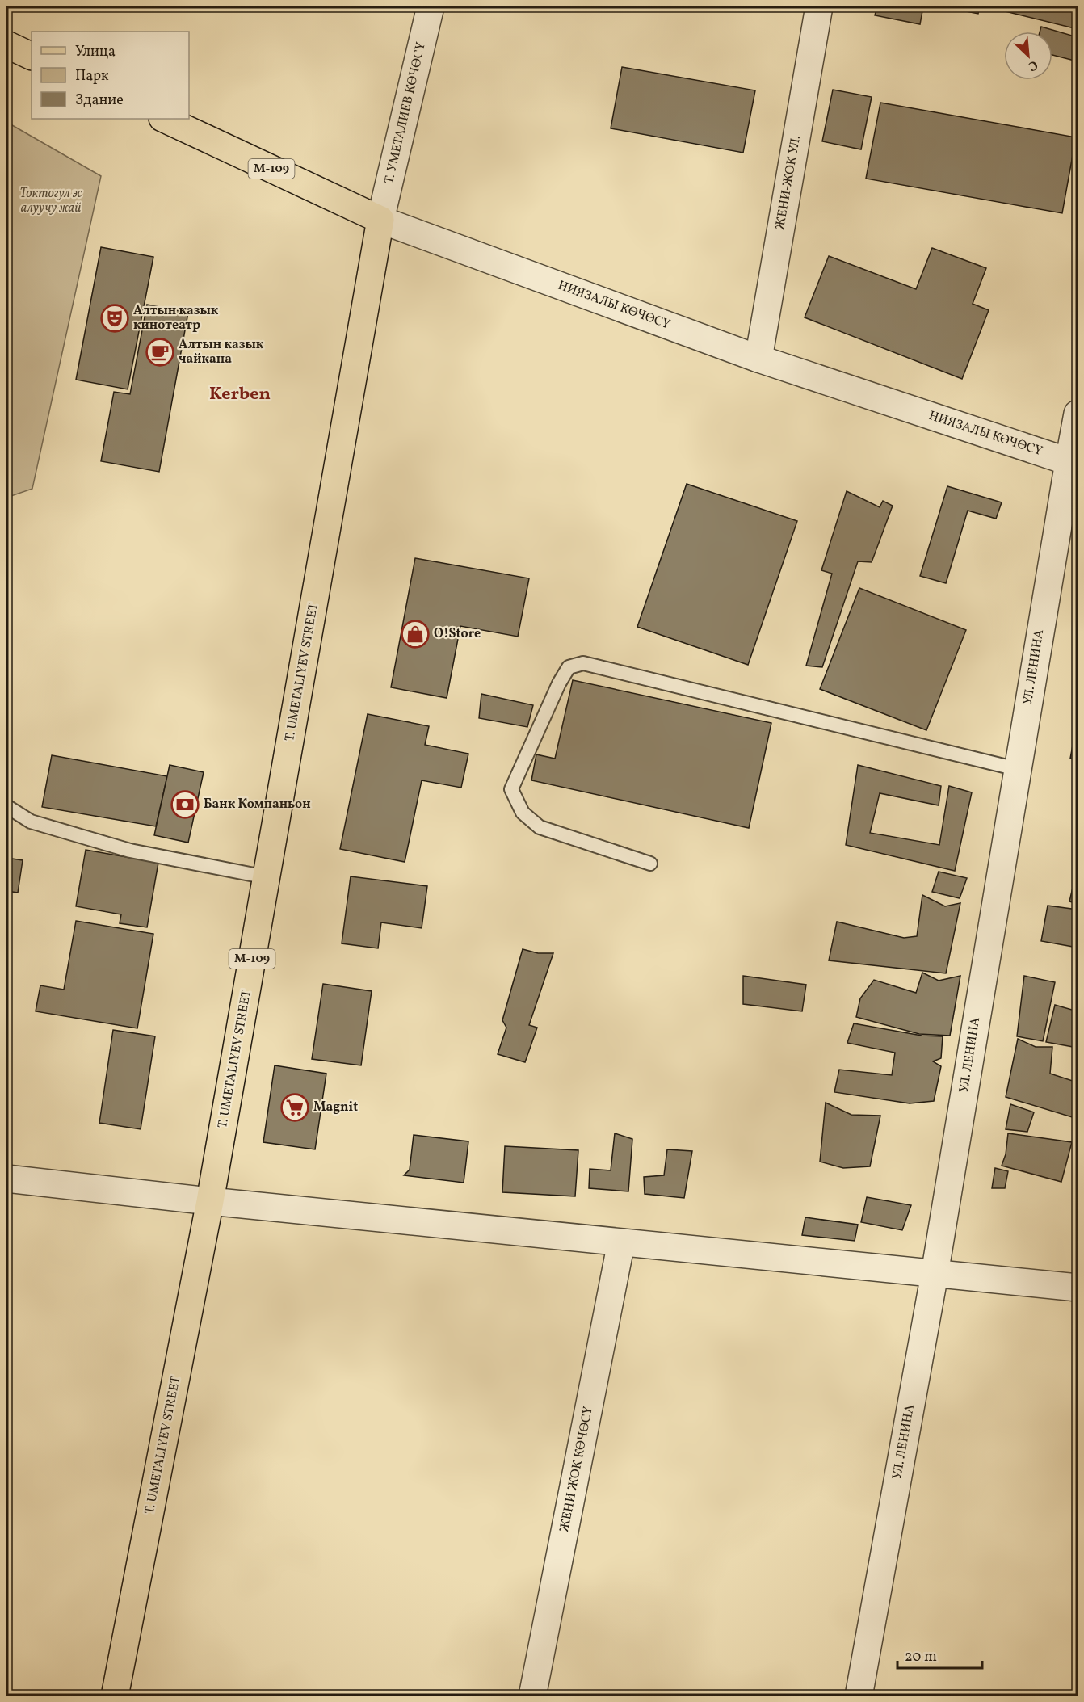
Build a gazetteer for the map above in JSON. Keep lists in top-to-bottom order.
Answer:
{
  "streets": {
    "main road": ["М-109", "НИЯЗАЛЫ КӨЧӨСҮ", "T. UMETALIYEV STREET"],
    "street": [
      "Т. УМЕТАЛИЕВ КӨЧӨСҮ",
      "ЖЕНИ-ЖОК УЛ.",
      "УЛ. ЛЕНИНА",
      "ЖЕНИ ЖОК КӨЧӨСҮ"
    ]
  },
  "crossings": [
    ["Т. УМЕТАЛИЕВ КӨЧӨСҮ", "НИЯЗАЛЫ КӨЧӨСҮ"],
    ["Т. УМЕТАЛИЕВ КӨЧӨСҮ", "T. UMETALIYEV STREET"],
    ["ЖЕНИ-ЖОК УЛ.", "НИЯЗАЛЫ КӨЧӨСҮ"],
    ["НИЯЗАЛЫ КӨЧӨСҮ", "УЛ. ЛЕНИНА"],
    ["НИЯЗАЛЫ КӨЧӨСҮ", "T. UMETALIYEV STREET"]
  ],
  "districts": ["Kerben"],
  "parks": ["Токтогул эс алуучу жай"],
  "places": {
    "theatre": ["Алтын казык кинотеатр"],
    "cafe": ["Алтын казык чайкана"],
    "shop": ["O!Store"],
    "bank": ["Банк Компаньон"],
    "supermarket": ["Magnit"]
  },
  "legend": ["Улица", "Парк", "Здание"],
  "scale_bar": "20 m",
  "north": "bottom right"
}
